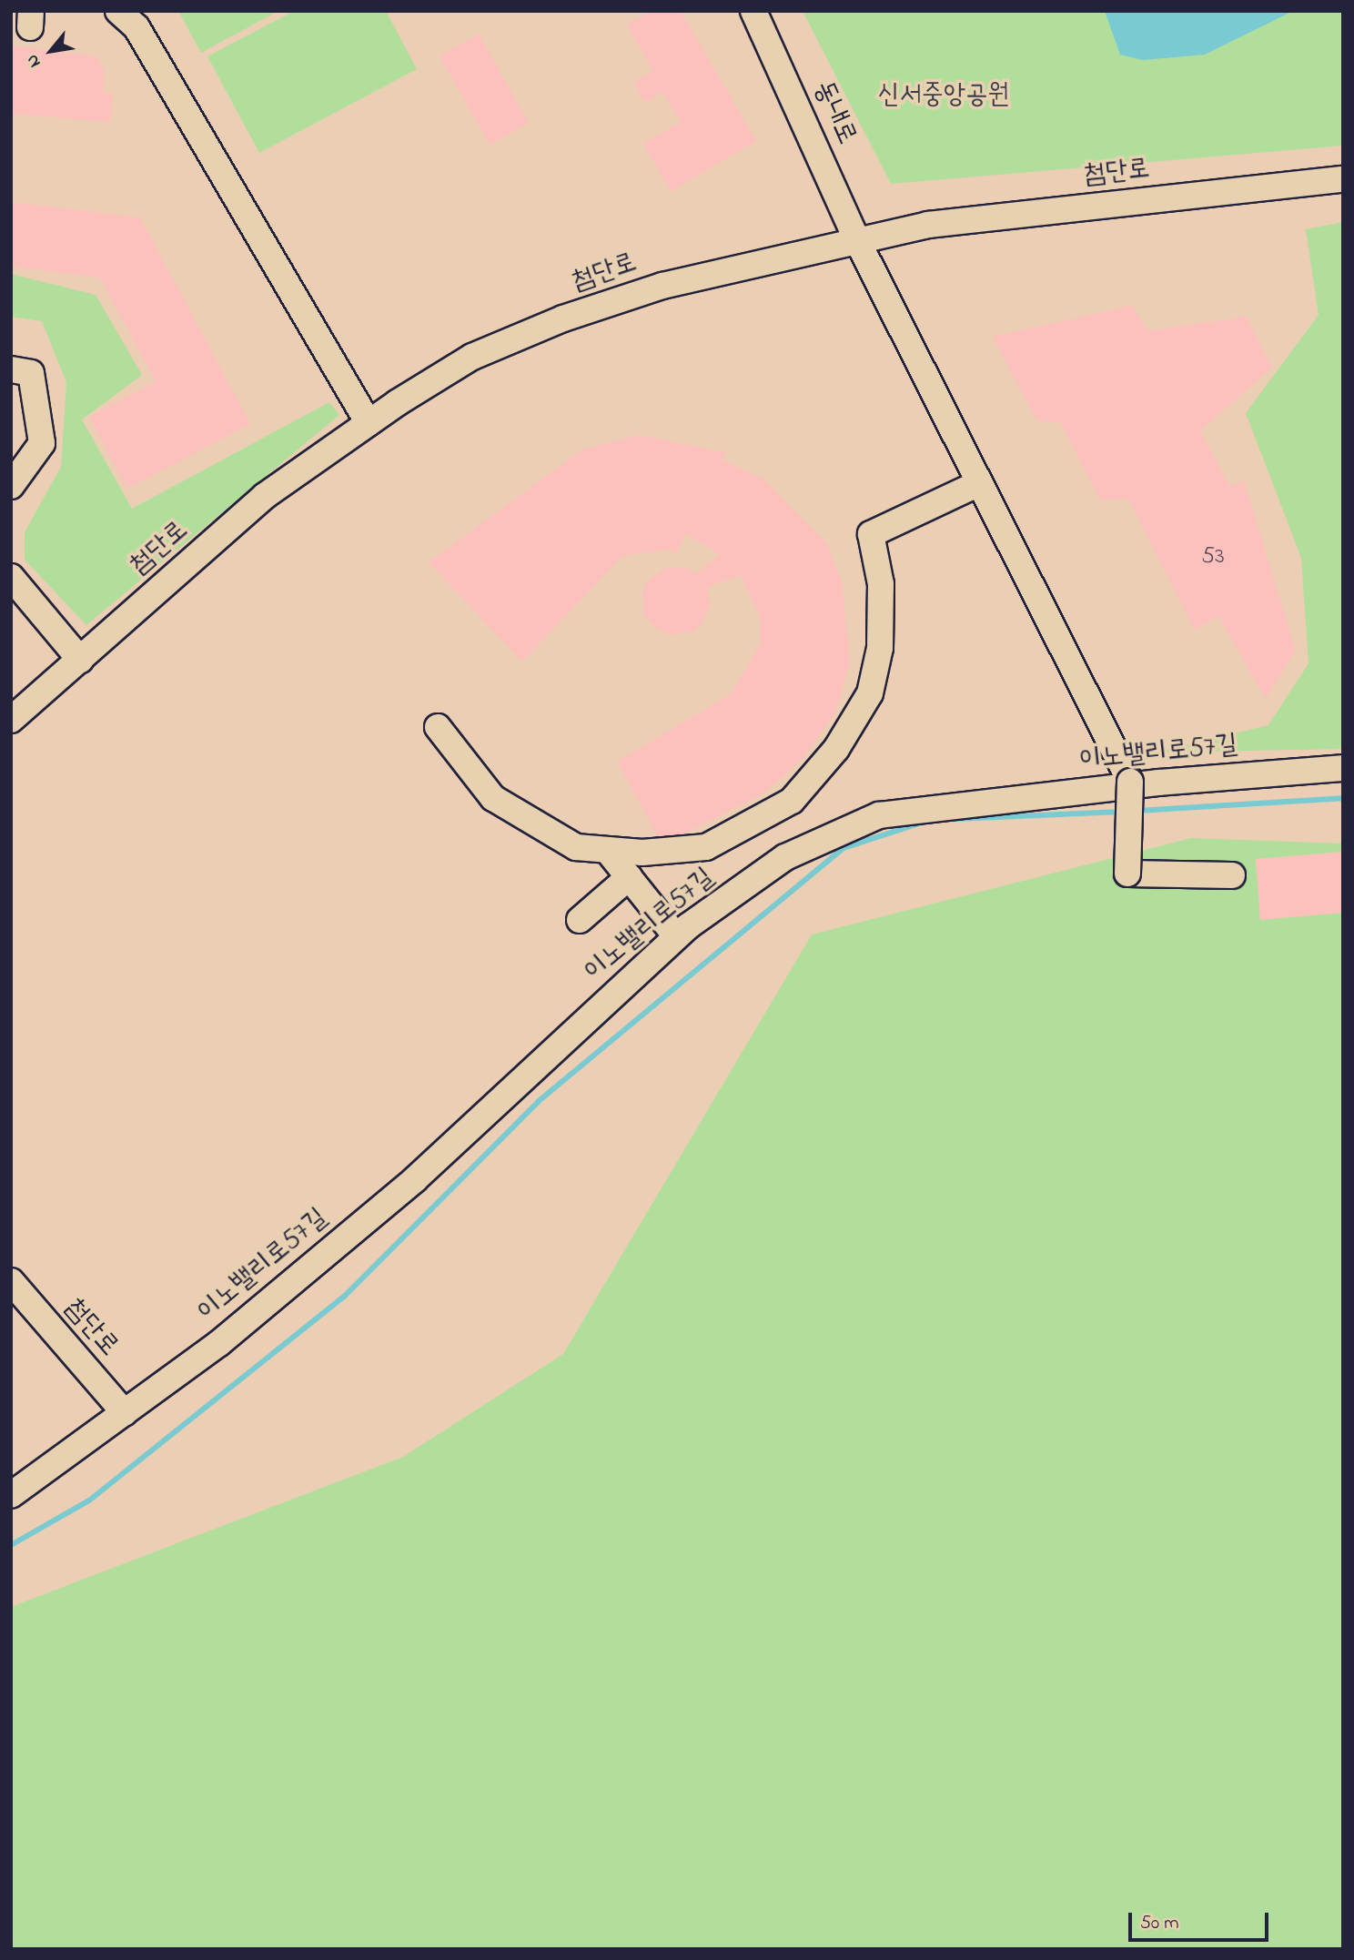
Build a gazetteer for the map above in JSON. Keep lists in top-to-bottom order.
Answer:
{
  "streets": {
    "street": ["동내로", "첨단로", "이노밸리로57길"]
  },
  "crossings": [
    ["동내로", "첨단로"],
    ["동내로", "이노밸리로57길"],
    ["첨단로", "이노밸리로57길"]
  ],
  "parks": ["신서중앙공원"],
  "house_numbers": ["53"],
  "scale_bar": "50 m",
  "north": "bottom left"
}
